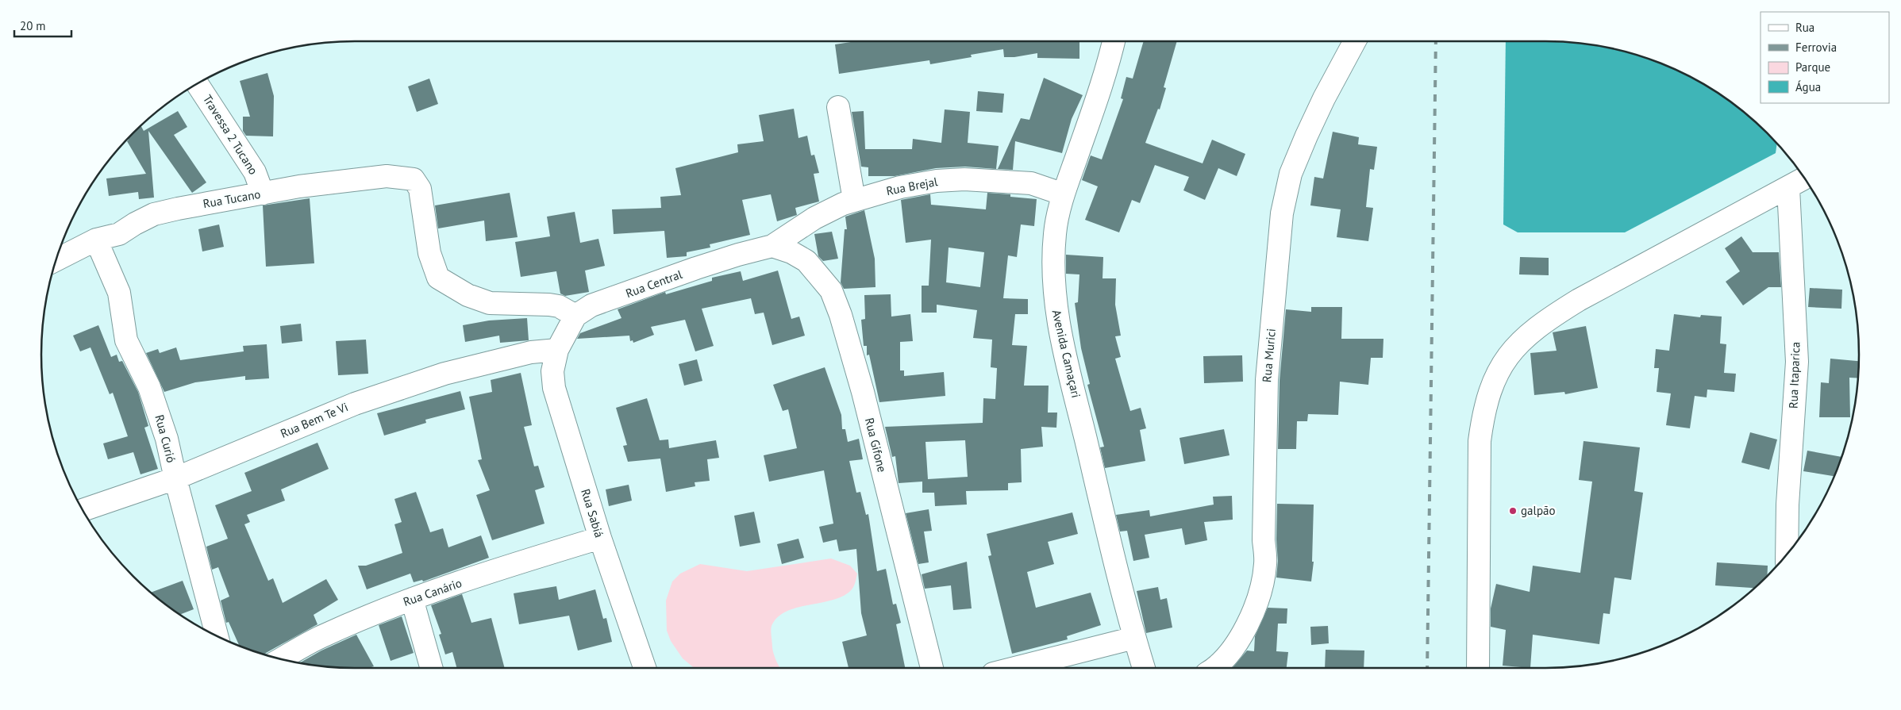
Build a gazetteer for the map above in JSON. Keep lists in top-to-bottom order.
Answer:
{
  "streets": {
    "street": [
      "Travessa 2 Tucano",
      "Rua Brejal",
      "Rua Tucano",
      "Rua Central",
      "Avenida Camaçari",
      "Rua Murici",
      "Rua Itaparica",
      "Rua Bem Te Vi",
      "Rua Curió",
      "Rua Gifone",
      "Rua Sabiá",
      "Rua Canário"
    ]
  },
  "crossings": [
    ["Travessa 2 Tucano", "Rua Tucano"],
    ["Rua Brejal", "Rua Central"],
    ["Rua Brejal", "Avenida Camaçari"],
    ["Rua Brejal", "Rua Gifone"],
    ["Rua Tucano", "Rua Central"],
    ["Rua Tucano", "Rua Curió"],
    ["Rua Central", "Rua Gifone"],
    ["Rua Bem Te Vi", "Rua Curió"],
    ["Rua Bem Te Vi", "Rua Sabiá"],
    ["Rua Sabiá", "Rua Canário"]
  ],
  "places": ["galpão"],
  "legend": [
    "Rua",
    "Ferrovia",
    "Parque",
    "Água"
  ],
  "scale_bar": "20 m"
}
